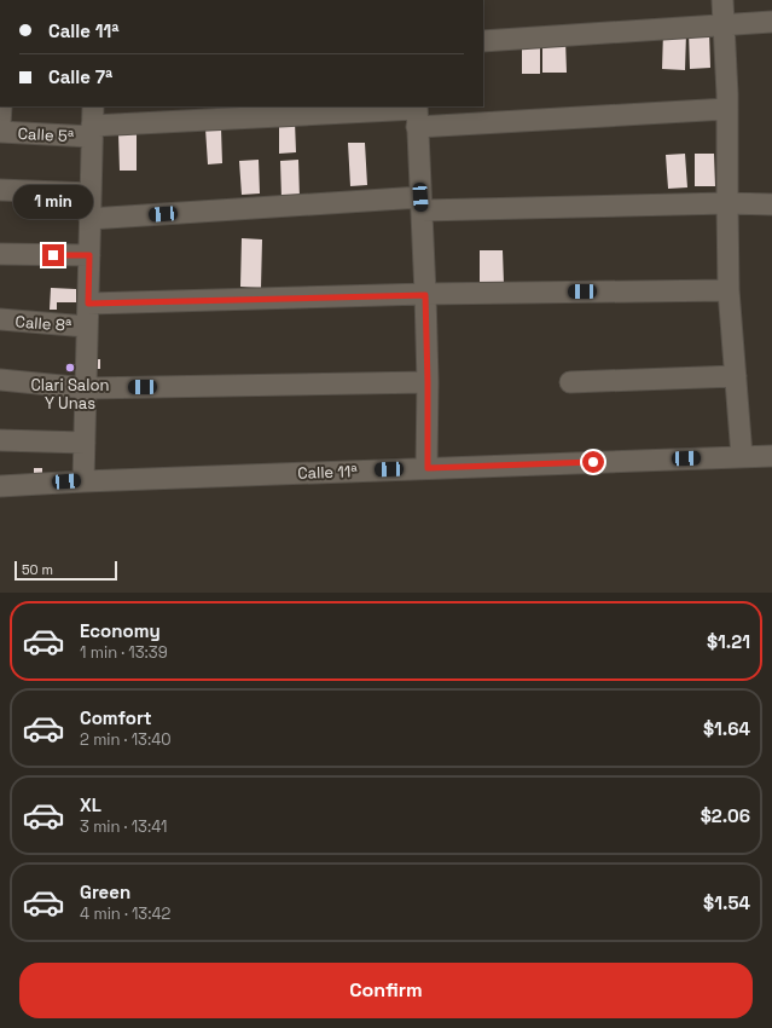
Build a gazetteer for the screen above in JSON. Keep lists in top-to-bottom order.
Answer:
{
  "streets": {
    "street": ["Calle 5ª", "Calle 8ª", "Calle 11ª"]
  },
  "places": ["Clari Salon Y Unas"],
  "scale_bar": "50 m",
  "page": {
    "banner": ["Calle 11ª", "Calle 7ª"],
    "bubble": "1 min",
    "scale": "50 m",
    "list": [
      {
        "name": "Economy",
        "note": "1 min · 13:39",
        "value": "$1.21"
      },
      {
        "name": "Comfort",
        "note": "2 min · 13:40",
        "value": "$1.64"
      },
      {
        "name": "XL",
        "note": "3 min · 13:41",
        "value": "$2.06"
      },
      {
        "name": "Green",
        "note": "4 min · 13:42",
        "value": "$1.54"
      }
    ],
    "buttons": "Confirm"
  }
}
